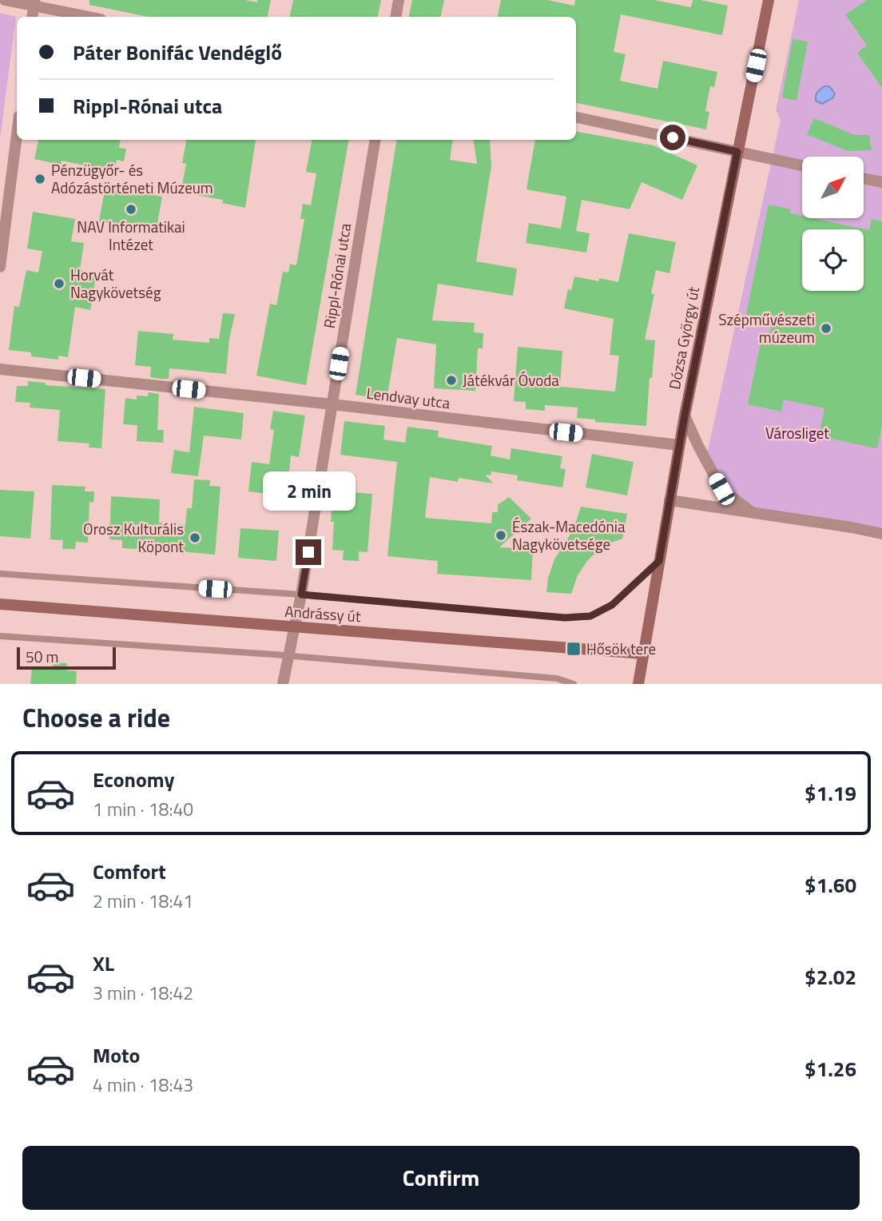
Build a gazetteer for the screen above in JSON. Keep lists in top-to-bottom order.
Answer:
{
  "streets": {
    "main road": ["Dózsa György út", "Andrássy út"],
    "street": ["Rippl-Rónai utca", "Lendvay utca"]
  },
  "crossings": [
    ["Rippl-Rónai utca", "Lendvay utca"],
    ["Rippl-Rónai utca", "Andrássy út"],
    ["Dózsa György út", "Lendvay utca"],
    ["Dózsa György út", "Andrássy út"]
  ],
  "parks": ["Városliget"],
  "places": {
    "other": [
      "Pénzügyőr- és Adózástörténeti Múzeum",
      "NAV Informatikai Intézet",
      "Horvát Nagykövetség",
      "Szépművészeti múzeum",
      "Játékvár Óvoda",
      "Észak-Macedónia Nagykövetsége",
      "Orosz Kulturális Köpont"
    ],
    "transit": ["Hősök tere"]
  },
  "scale_bar": "50 m",
  "north": "top right",
  "page": {
    "banner": ["Páter Bonifác Vendéglő", "Rippl-Rónai utca"],
    "bubble": "2 min",
    "scale": "50 m",
    "heading": "Choose a ride",
    "list": [
      {
        "name": "Economy",
        "note": "1 min · 18:40",
        "value": "$1.19"
      },
      {
        "name": "Comfort",
        "note": "2 min · 18:41",
        "value": "$1.60"
      },
      {
        "name": "XL",
        "note": "3 min · 18:42",
        "value": "$2.02"
      },
      {
        "name": "Moto",
        "note": "4 min · 18:43",
        "value": "$1.26"
      }
    ],
    "buttons": "Confirm"
  }
}
